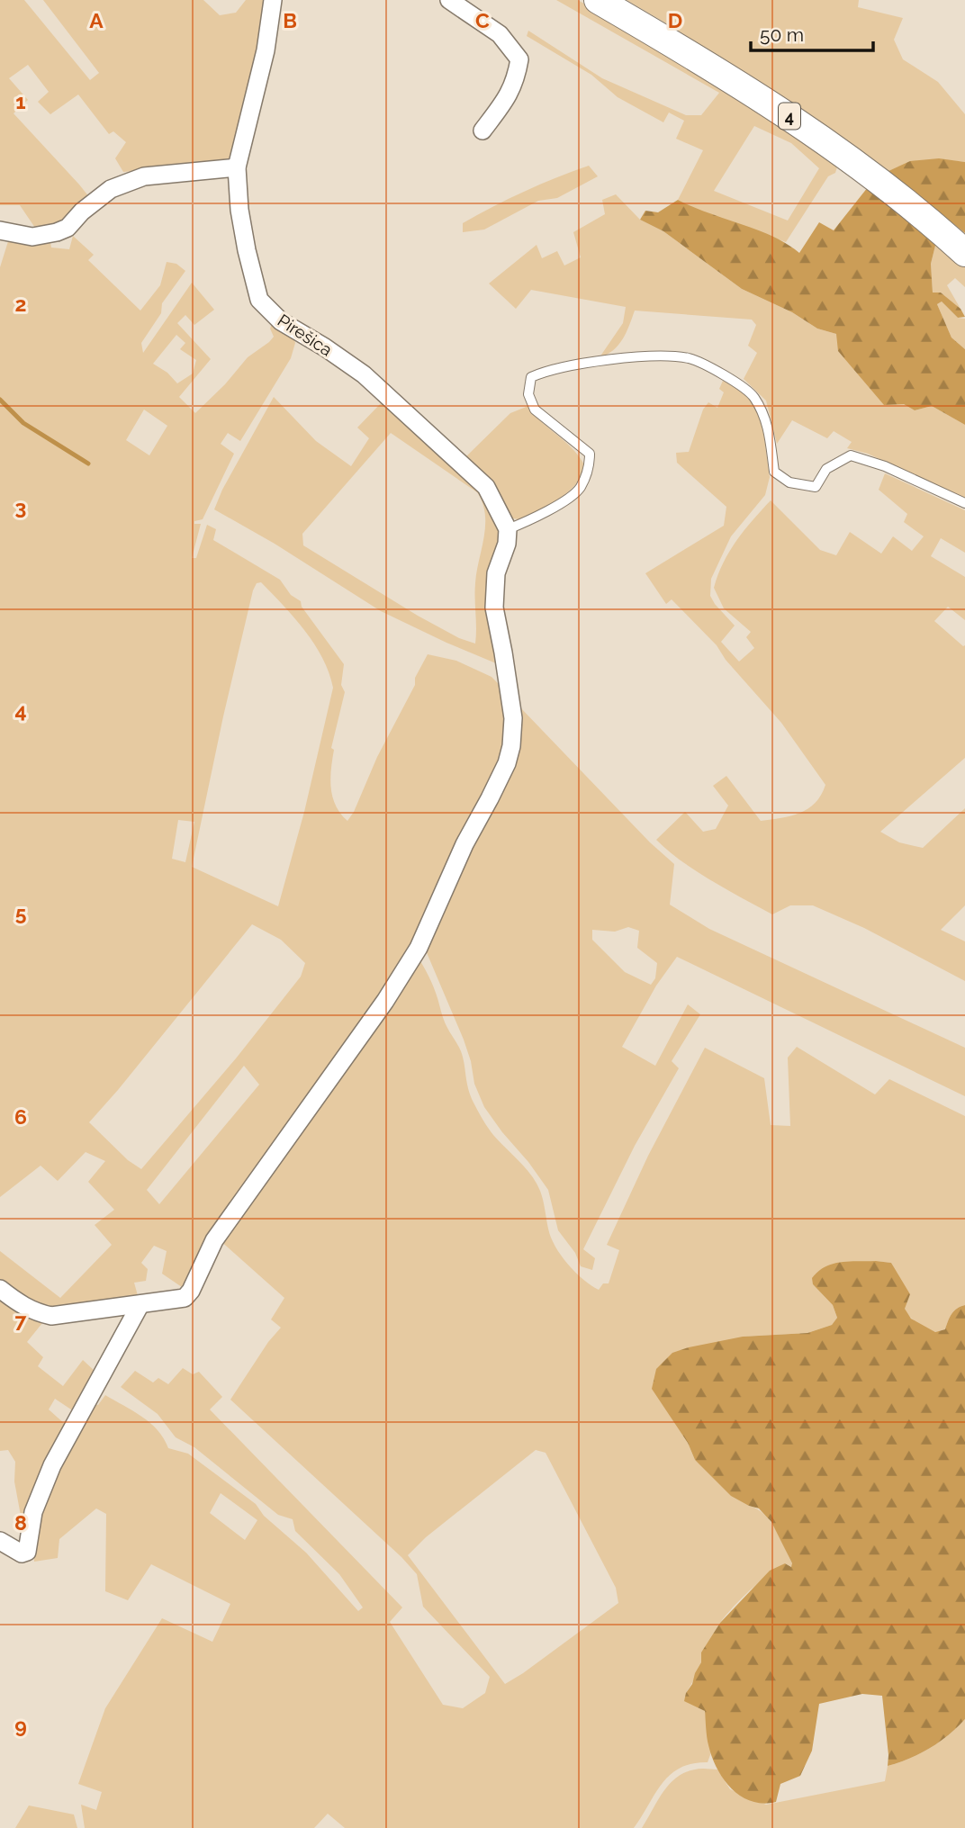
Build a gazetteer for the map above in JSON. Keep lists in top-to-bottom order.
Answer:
{
  "streets": {
    "main road": ["4"],
    "street": ["Pirešica"]
  },
  "scale_bar": "50 m",
  "grid": {
    "columns": [
      "A",
      "B",
      "C",
      "D"
    ],
    "rows": [
      "1",
      "2",
      "3",
      "4",
      "5",
      "6",
      "7",
      "8",
      "9"
    ]
  }
}
